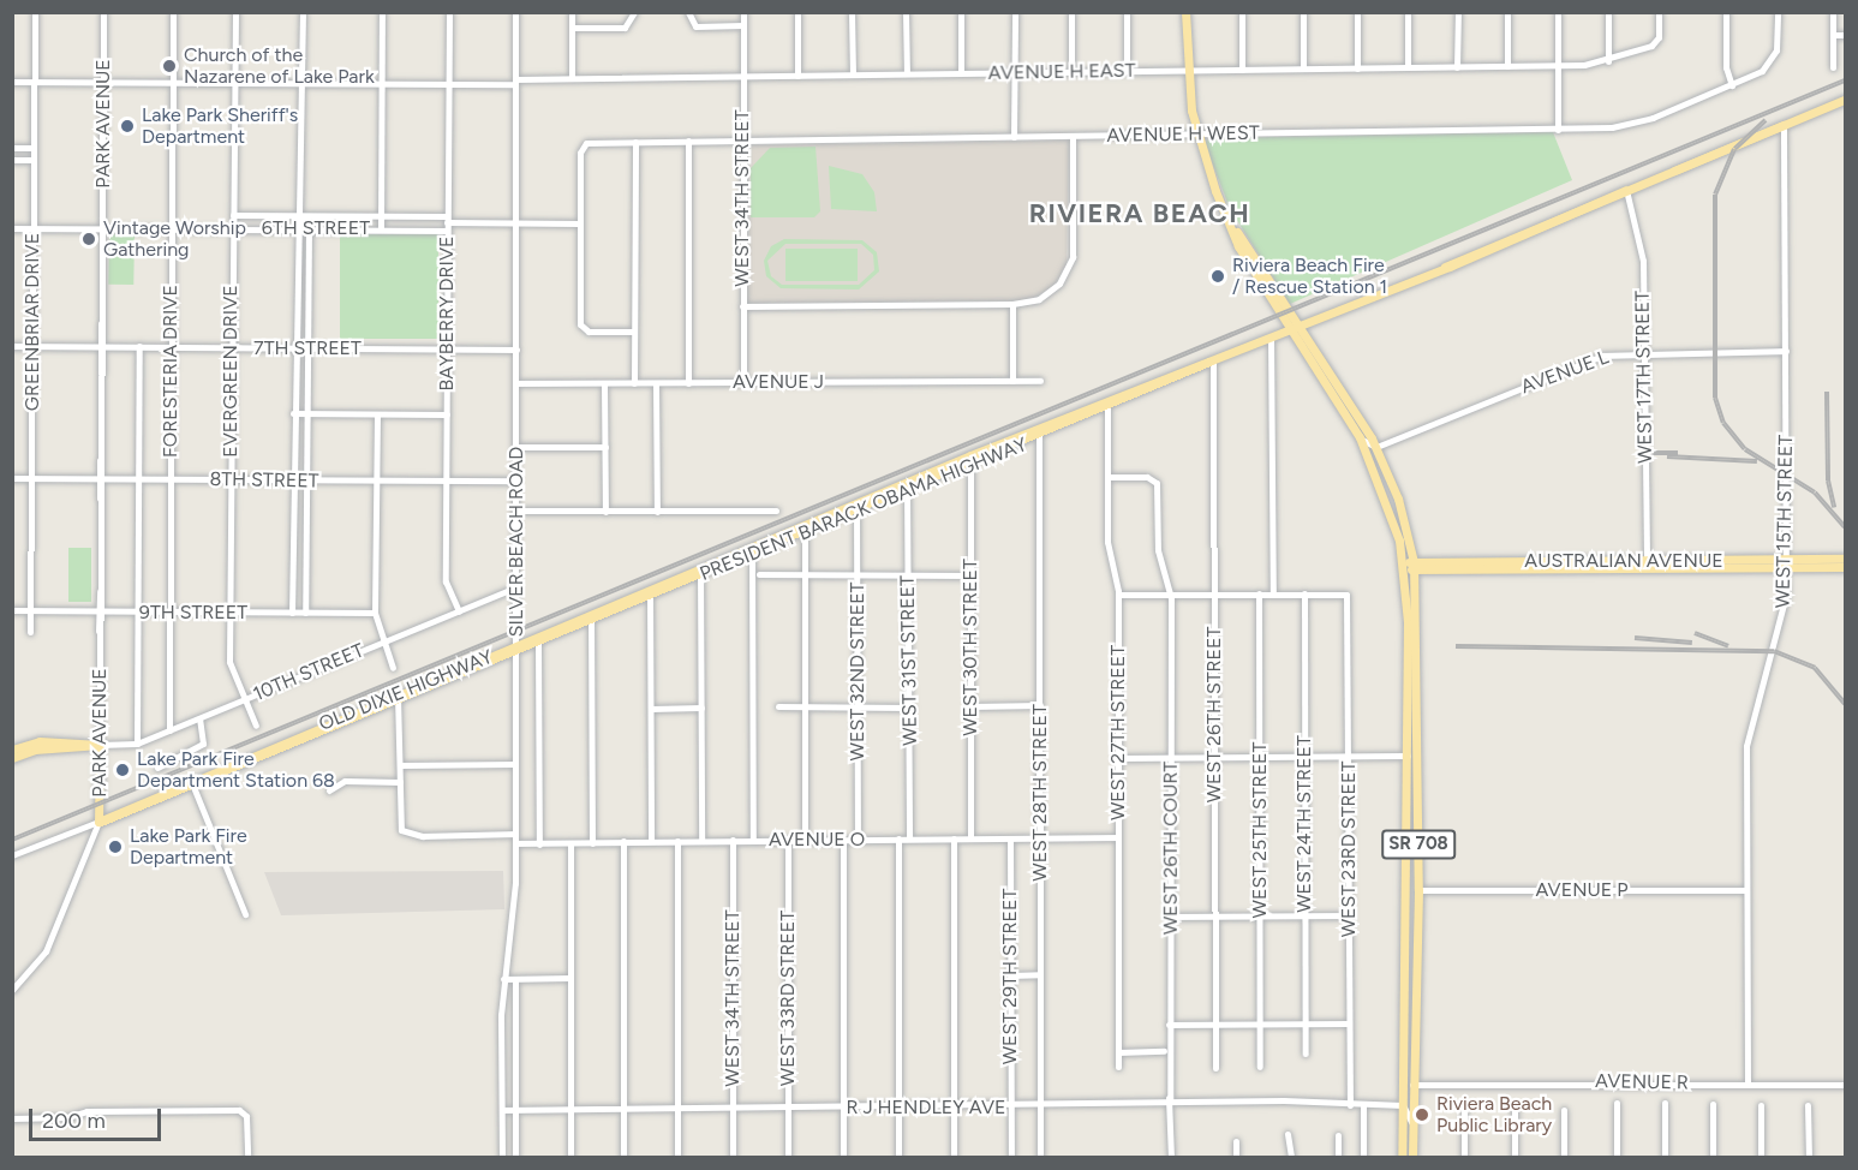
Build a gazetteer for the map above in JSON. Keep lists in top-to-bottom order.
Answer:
{
  "streets": {
    "main road": [
      "PARK AVENUE",
      "PRESIDENT BARACK OBAMA HIGHWAY",
      "AUSTRALIAN AVENUE",
      "10TH STREET",
      "OLD DIXIE HIGHWAY",
      "SR 708"
    ],
    "street": [
      "AVENUE H EAST",
      "AVENUE H WEST",
      "WEST 34TH STREET",
      "6TH STREET",
      "BAYBERRY DRIVE",
      "GREENBRIAR DRIVE",
      "7TH STREET",
      "FORESTERIA DRIVE",
      "EVERGREEN DRIVE",
      "AVENUE L",
      "WEST 17TH STREET",
      "AVENUE J",
      "8TH STREET",
      "WEST 15TH STREET",
      "SILVER BEACH ROAD",
      "9TH STREET",
      "WEST 30TH STREET",
      "WEST 31ST STREET",
      "WEST 32ND STREET",
      "WEST 26TH STREET",
      "WEST 27TH STREET",
      "WEST 28TH STREET",
      "WEST 24TH STREET",
      "WEST 25TH STREET",
      "AVENUE O",
      "WEST 26TH COURT",
      "WEST 23RD STREET",
      "AVENUE P",
      "WEST 29TH STREET",
      "WEST 33RD STREET",
      "AVENUE R",
      "R J HENDLEY AVE"
    ]
  },
  "crossings": [
    ["AVENUE H EAST", "PARK AVENUE"],
    ["AVENUE H EAST", "WEST 34TH STREET"],
    ["AVENUE H EAST", "BAYBERRY DRIVE"],
    ["AVENUE H EAST", "GREENBRIAR DRIVE"],
    ["AVENUE H EAST", "FORESTERIA DRIVE"],
    ["AVENUE H EAST", "EVERGREEN DRIVE"],
    ["AVENUE H EAST", "SILVER BEACH ROAD"],
    ["AVENUE H EAST", "SR 708"],
    ["PARK AVENUE", "6TH STREET"],
    ["PARK AVENUE", "7TH STREET"],
    ["PARK AVENUE", "8TH STREET"],
    ["PARK AVENUE", "9TH STREET"],
    ["PARK AVENUE", "10TH STREET"],
    ["PARK AVENUE", "OLD DIXIE HIGHWAY"],
    ["AVENUE H WEST", "WEST 34TH STREET"],
    ["AVENUE H WEST", "6TH STREET"],
    ["AVENUE H WEST", "SR 708"],
    ["WEST 34TH STREET", "AVENUE J"],
    ["WEST 34TH STREET", "AVENUE O"],
    ["WEST 34TH STREET", "R J HENDLEY AVE"],
    ["6TH STREET", "BAYBERRY DRIVE"],
    ["6TH STREET", "GREENBRIAR DRIVE"],
    ["6TH STREET", "FORESTERIA DRIVE"],
    ["6TH STREET", "EVERGREEN DRIVE"],
    ["6TH STREET", "SILVER BEACH ROAD"],
    ["BAYBERRY DRIVE", "7TH STREET"],
    ["BAYBERRY DRIVE", "8TH STREET"],
    ["BAYBERRY DRIVE", "10TH STREET"],
    ["GREENBRIAR DRIVE", "7TH STREET"],
    ["GREENBRIAR DRIVE", "8TH STREET"],
    ["GREENBRIAR DRIVE", "9TH STREET"],
    ["7TH STREET", "FORESTERIA DRIVE"],
    ["7TH STREET", "EVERGREEN DRIVE"],
    ["7TH STREET", "SILVER BEACH ROAD"],
    ["FORESTERIA DRIVE", "8TH STREET"],
    ["FORESTERIA DRIVE", "9TH STREET"],
    ["FORESTERIA DRIVE", "10TH STREET"],
    ["EVERGREEN DRIVE", "8TH STREET"],
    ["EVERGREEN DRIVE", "9TH STREET"],
    ["EVERGREEN DRIVE", "10TH STREET"],
    ["AVENUE L", "WEST 17TH STREET"],
    ["AVENUE L", "WEST 15TH STREET"],
    ["AVENUE L", "SR 708"],
    ["WEST 17TH STREET", "PRESIDENT BARACK OBAMA HIGHWAY"],
    ["WEST 17TH STREET", "AUSTRALIAN AVENUE"],
    ["AVENUE J", "SILVER BEACH ROAD"],
    ["8TH STREET", "SILVER BEACH ROAD"],
    ["PRESIDENT BARACK OBAMA HIGHWAY", "WEST 15TH STREET"],
    ["PRESIDENT BARACK OBAMA HIGHWAY", "SILVER BEACH ROAD"],
    ["PRESIDENT BARACK OBAMA HIGHWAY", "WEST 30TH STREET"],
    ["PRESIDENT BARACK OBAMA HIGHWAY", "WEST 31ST STREET"],
    ["PRESIDENT BARACK OBAMA HIGHWAY", "WEST 32ND STREET"],
    ["PRESIDENT BARACK OBAMA HIGHWAY", "OLD DIXIE HIGHWAY"],
    ["PRESIDENT BARACK OBAMA HIGHWAY", "WEST 26TH STREET"],
    ["PRESIDENT BARACK OBAMA HIGHWAY", "WEST 27TH STREET"],
    ["PRESIDENT BARACK OBAMA HIGHWAY", "WEST 28TH STREET"],
    ["PRESIDENT BARACK OBAMA HIGHWAY", "SR 708"],
    ["WEST 15TH STREET", "AUSTRALIAN AVENUE"],
    ["WEST 15TH STREET", "AVENUE P"],
    ["WEST 15TH STREET", "AVENUE R"],
    ["SILVER BEACH ROAD", "10TH STREET"],
    ["SILVER BEACH ROAD", "OLD DIXIE HIGHWAY"],
    ["SILVER BEACH ROAD", "AVENUE O"],
    ["SILVER BEACH ROAD", "R J HENDLEY AVE"],
    ["AUSTRALIAN AVENUE", "SR 708"],
    ["WEST 30TH STREET", "AVENUE O"],
    ["WEST 31ST STREET", "AVENUE O"],
    ["WEST 32ND STREET", "AVENUE O"],
    ["WEST 27TH STREET", "AVENUE O"],
    ["WEST 27TH STREET", "WEST 26TH COURT"],
    ["WEST 28TH STREET", "AVENUE O"],
    ["WEST 28TH STREET", "R J HENDLEY AVE"],
    ["WEST 24TH STREET", "WEST 23RD STREET"],
    ["AVENUE O", "WEST 29TH STREET"],
    ["AVENUE O", "WEST 33RD STREET"],
    ["SR 708", "AVENUE P"],
    ["SR 708", "AVENUE R"],
    ["WEST 26TH COURT", "R J HENDLEY AVE"],
    ["WEST 23RD STREET", "R J HENDLEY AVE"],
    ["WEST 29TH STREET", "R J HENDLEY AVE"],
    ["WEST 33RD STREET", "R J HENDLEY AVE"]
  ],
  "districts": ["RIVIERA BEACH"],
  "places": [
    "Church of the Nazarene of Lake Park",
    "Lake Park Sheriff's Department",
    "Vintage Worship Gathering",
    "Riviera Beach Fire / Rescue Station 1",
    "Lake Park Fire Department Station 68",
    "Lake Park Fire Department",
    "Riviera Beach Public Library"
  ],
  "scale_bar": "200 m"
}
